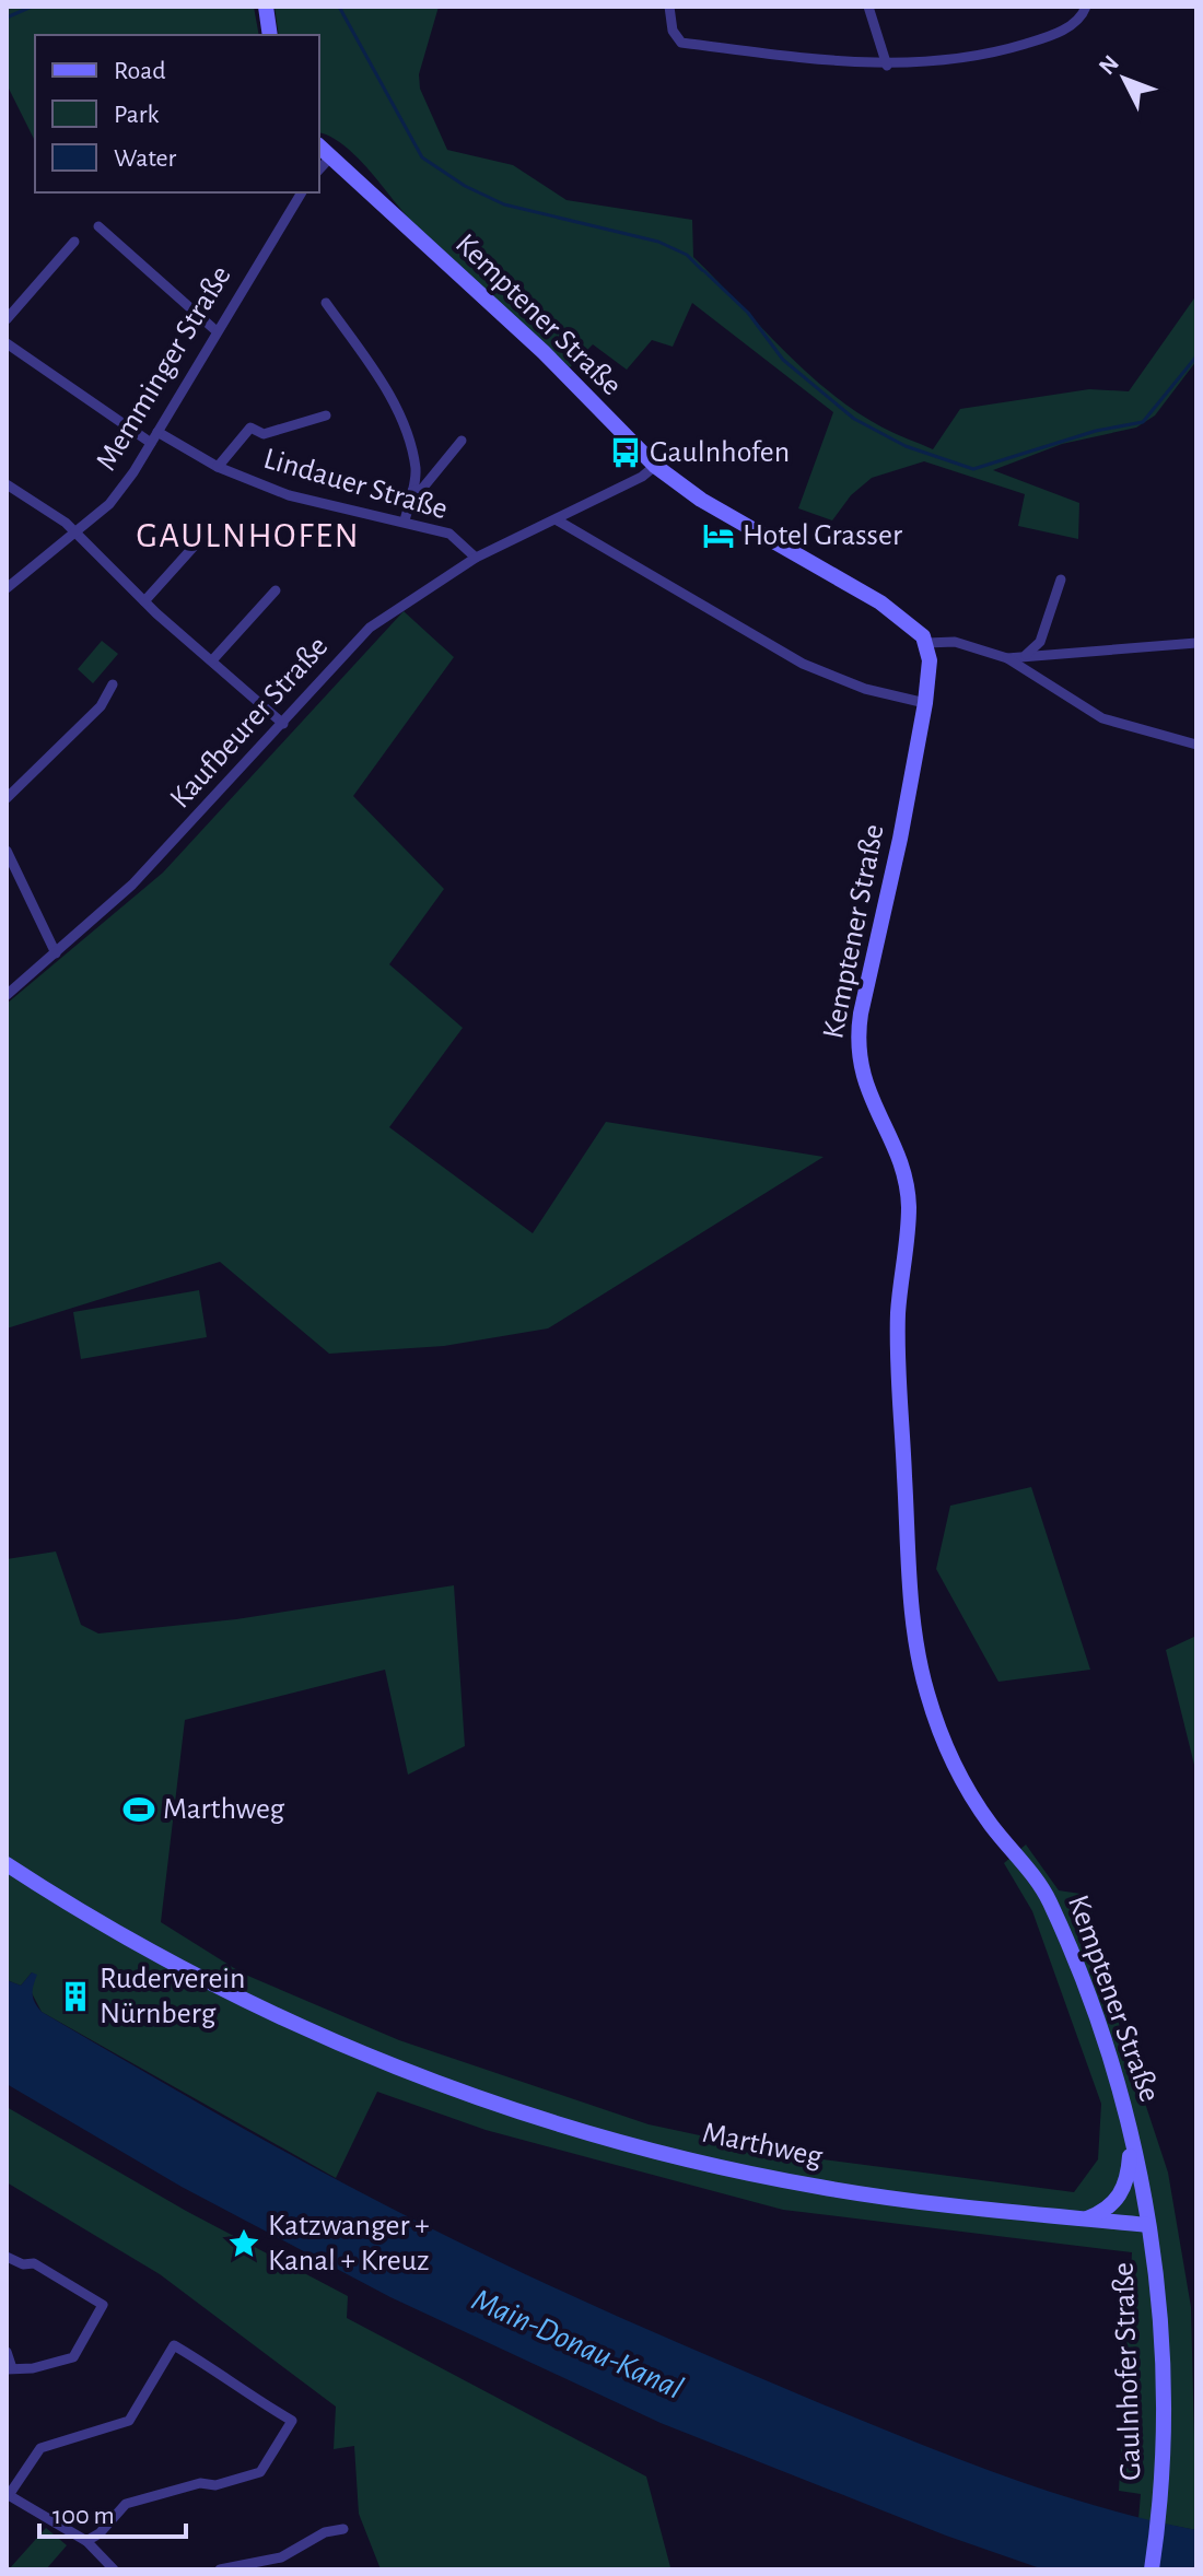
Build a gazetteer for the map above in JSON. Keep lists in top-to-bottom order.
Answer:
{
  "streets": {
    "street": [
      "Kemptener Straße",
      "Memminger Straße",
      "Lindauer Straße",
      "Kaufbeurer Straße",
      "Marthweg",
      "Gaulnhofer Straße"
    ]
  },
  "crossings": [
    ["Kemptener Straße", "Kaufbeurer Straße"],
    ["Kemptener Straße", "Marthweg"],
    ["Kemptener Straße", "Gaulnhofer Straße"],
    ["Memminger Straße", "Lindauer Straße"],
    ["Lindauer Straße", "Kaufbeurer Straße"],
    ["Marthweg", "Gaulnhofer Straße"]
  ],
  "districts": ["GAULNHOFEN"],
  "water": ["Main-Donau-Kanal"],
  "places": {
    "bus stop": ["Gaulnhofen"],
    "hotel": ["Hotel Grasser"],
    "sports": ["Marthweg"],
    "building": ["Ruderverein Nürnberg"],
    "place": ["Katzwanger + Kanal + Kreuz"]
  },
  "legend": ["Road", "Park", "Water"],
  "scale_bar": "100 m",
  "north": "top left"
}
